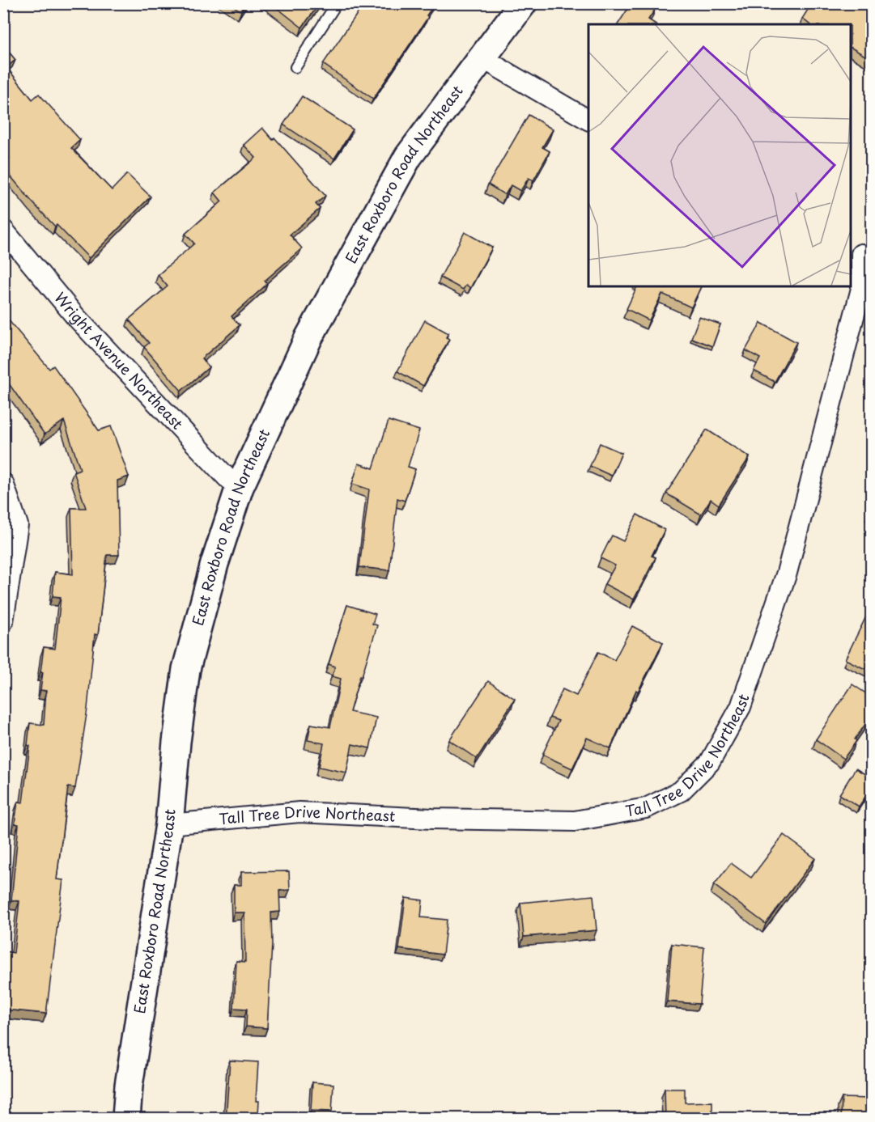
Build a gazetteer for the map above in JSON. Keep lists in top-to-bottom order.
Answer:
{
  "streets": {
    "main road": ["East Roxboro Road Northeast"],
    "street": ["Wright Avenue Northeast", "Tall Tree Drive Northeast"]
  },
  "crossings": [
    ["East Roxboro Road Northeast", "Wright Avenue Northeast"],
    ["East Roxboro Road Northeast", "Tall Tree Drive Northeast"]
  ]
}
